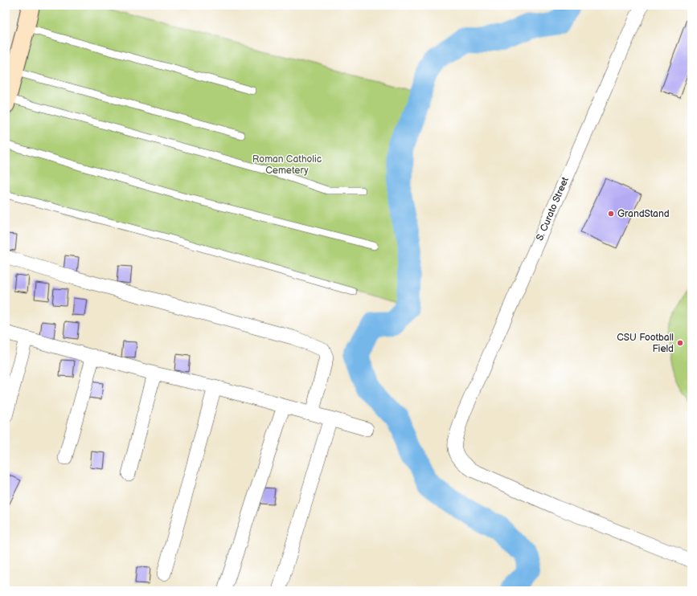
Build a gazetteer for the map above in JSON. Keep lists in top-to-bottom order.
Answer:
{
  "streets": {
    "street": ["S. Curato Street"]
  },
  "parks": ["Roman Catholic Cemetery"],
  "places": ["GrandStand", "CSU Football Field"]
}
